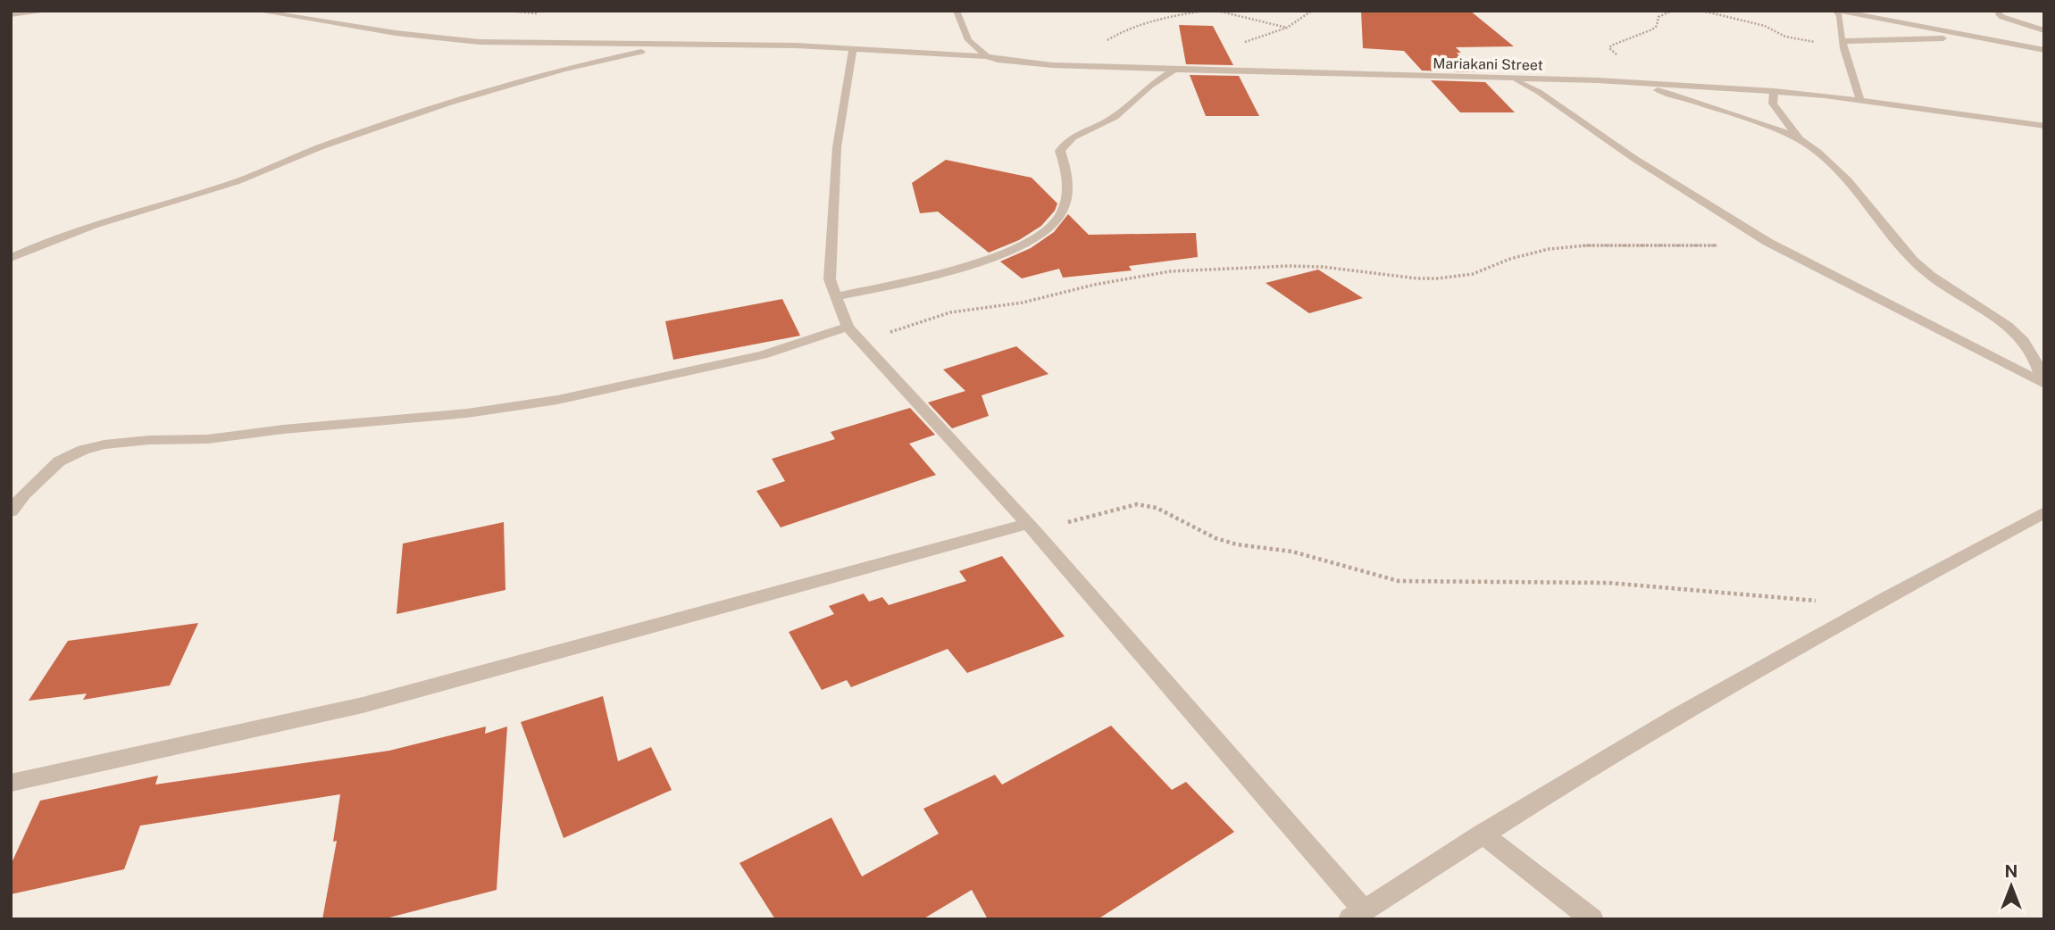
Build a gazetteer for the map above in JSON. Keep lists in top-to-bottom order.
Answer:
{
  "streets": {
    "street": ["Mariakani Street"]
  },
  "north": "top"
}
